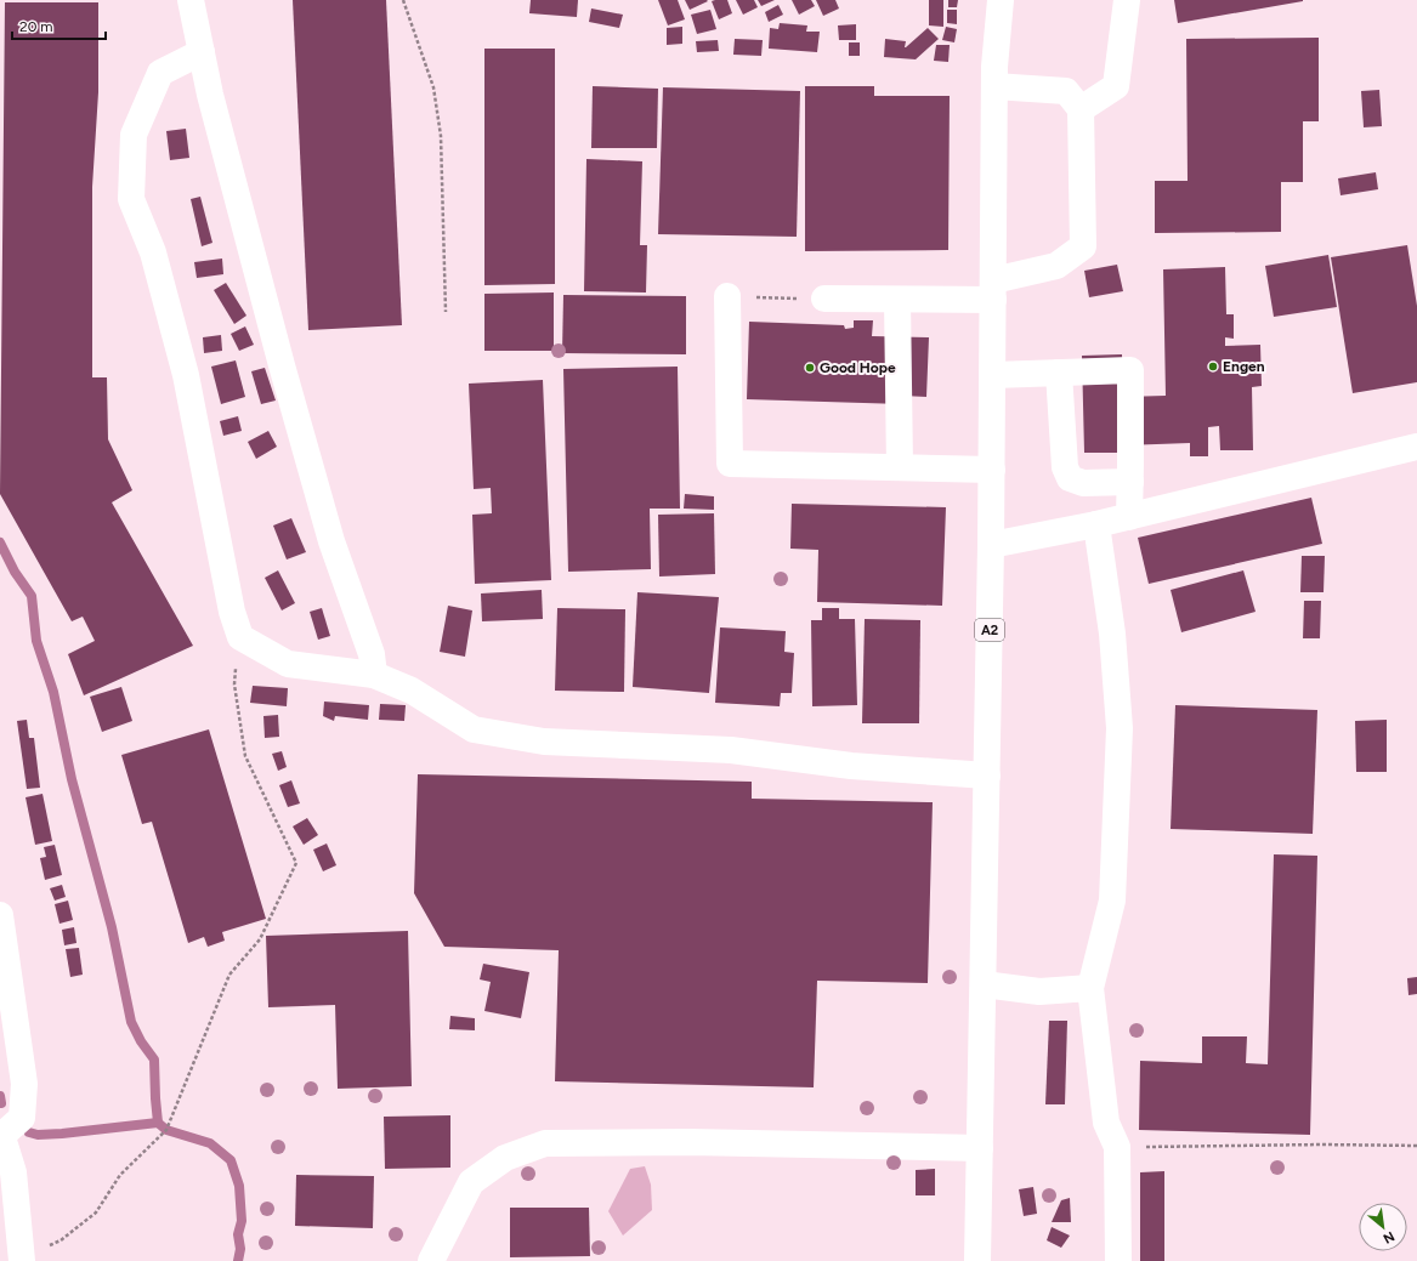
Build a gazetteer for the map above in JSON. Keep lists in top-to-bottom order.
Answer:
{
  "streets": {
    "street": ["A2"]
  },
  "places": ["Engen", "Good Hope"],
  "scale_bar": "20 m",
  "north": "bottom right"
}
